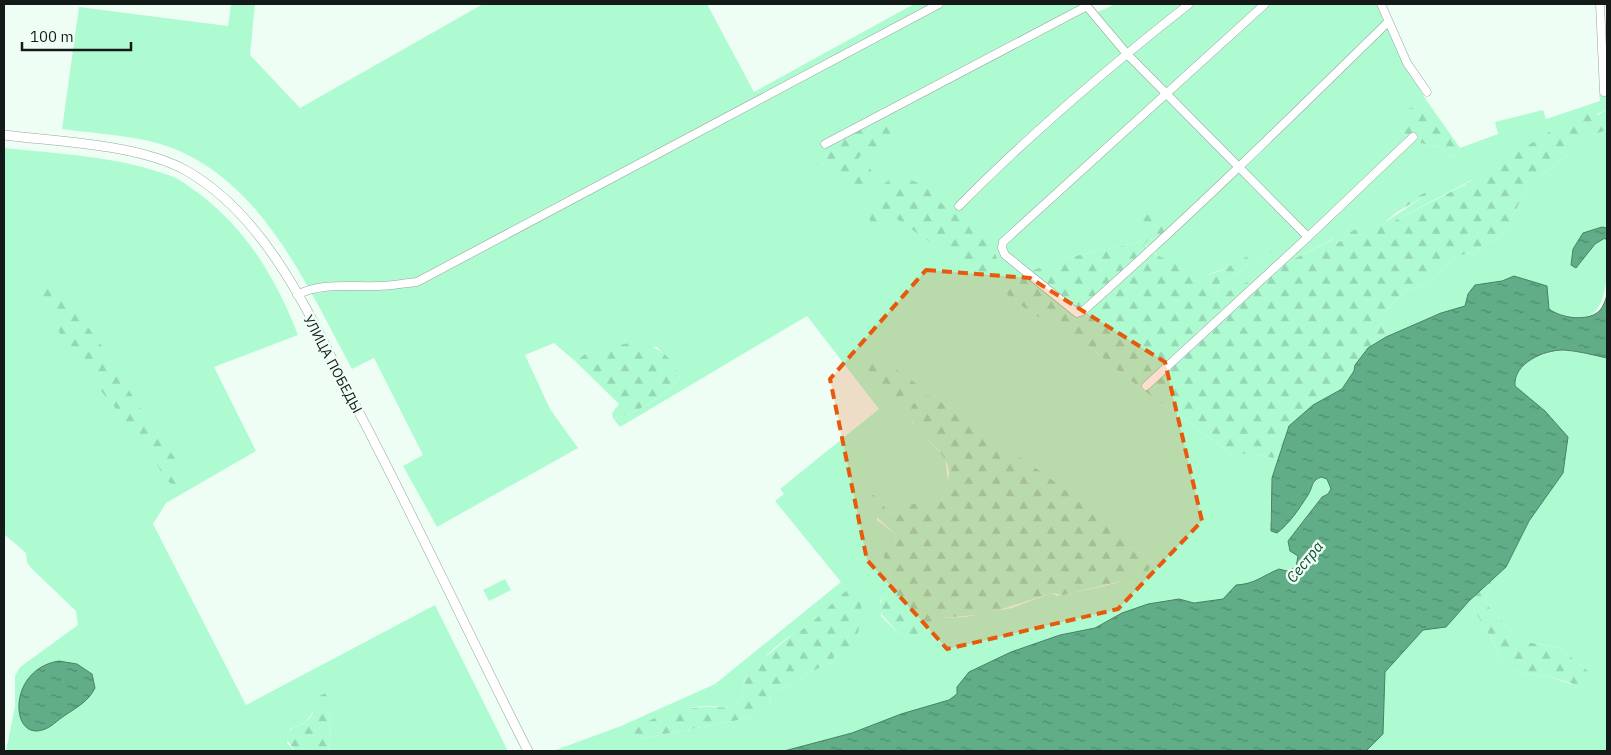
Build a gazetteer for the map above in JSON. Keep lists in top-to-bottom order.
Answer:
{
  "streets": {
    "street": ["УЛИЦА ПОБЕДЫ"]
  },
  "water": ["Сестра"],
  "scale_bar": "100 m"
}
